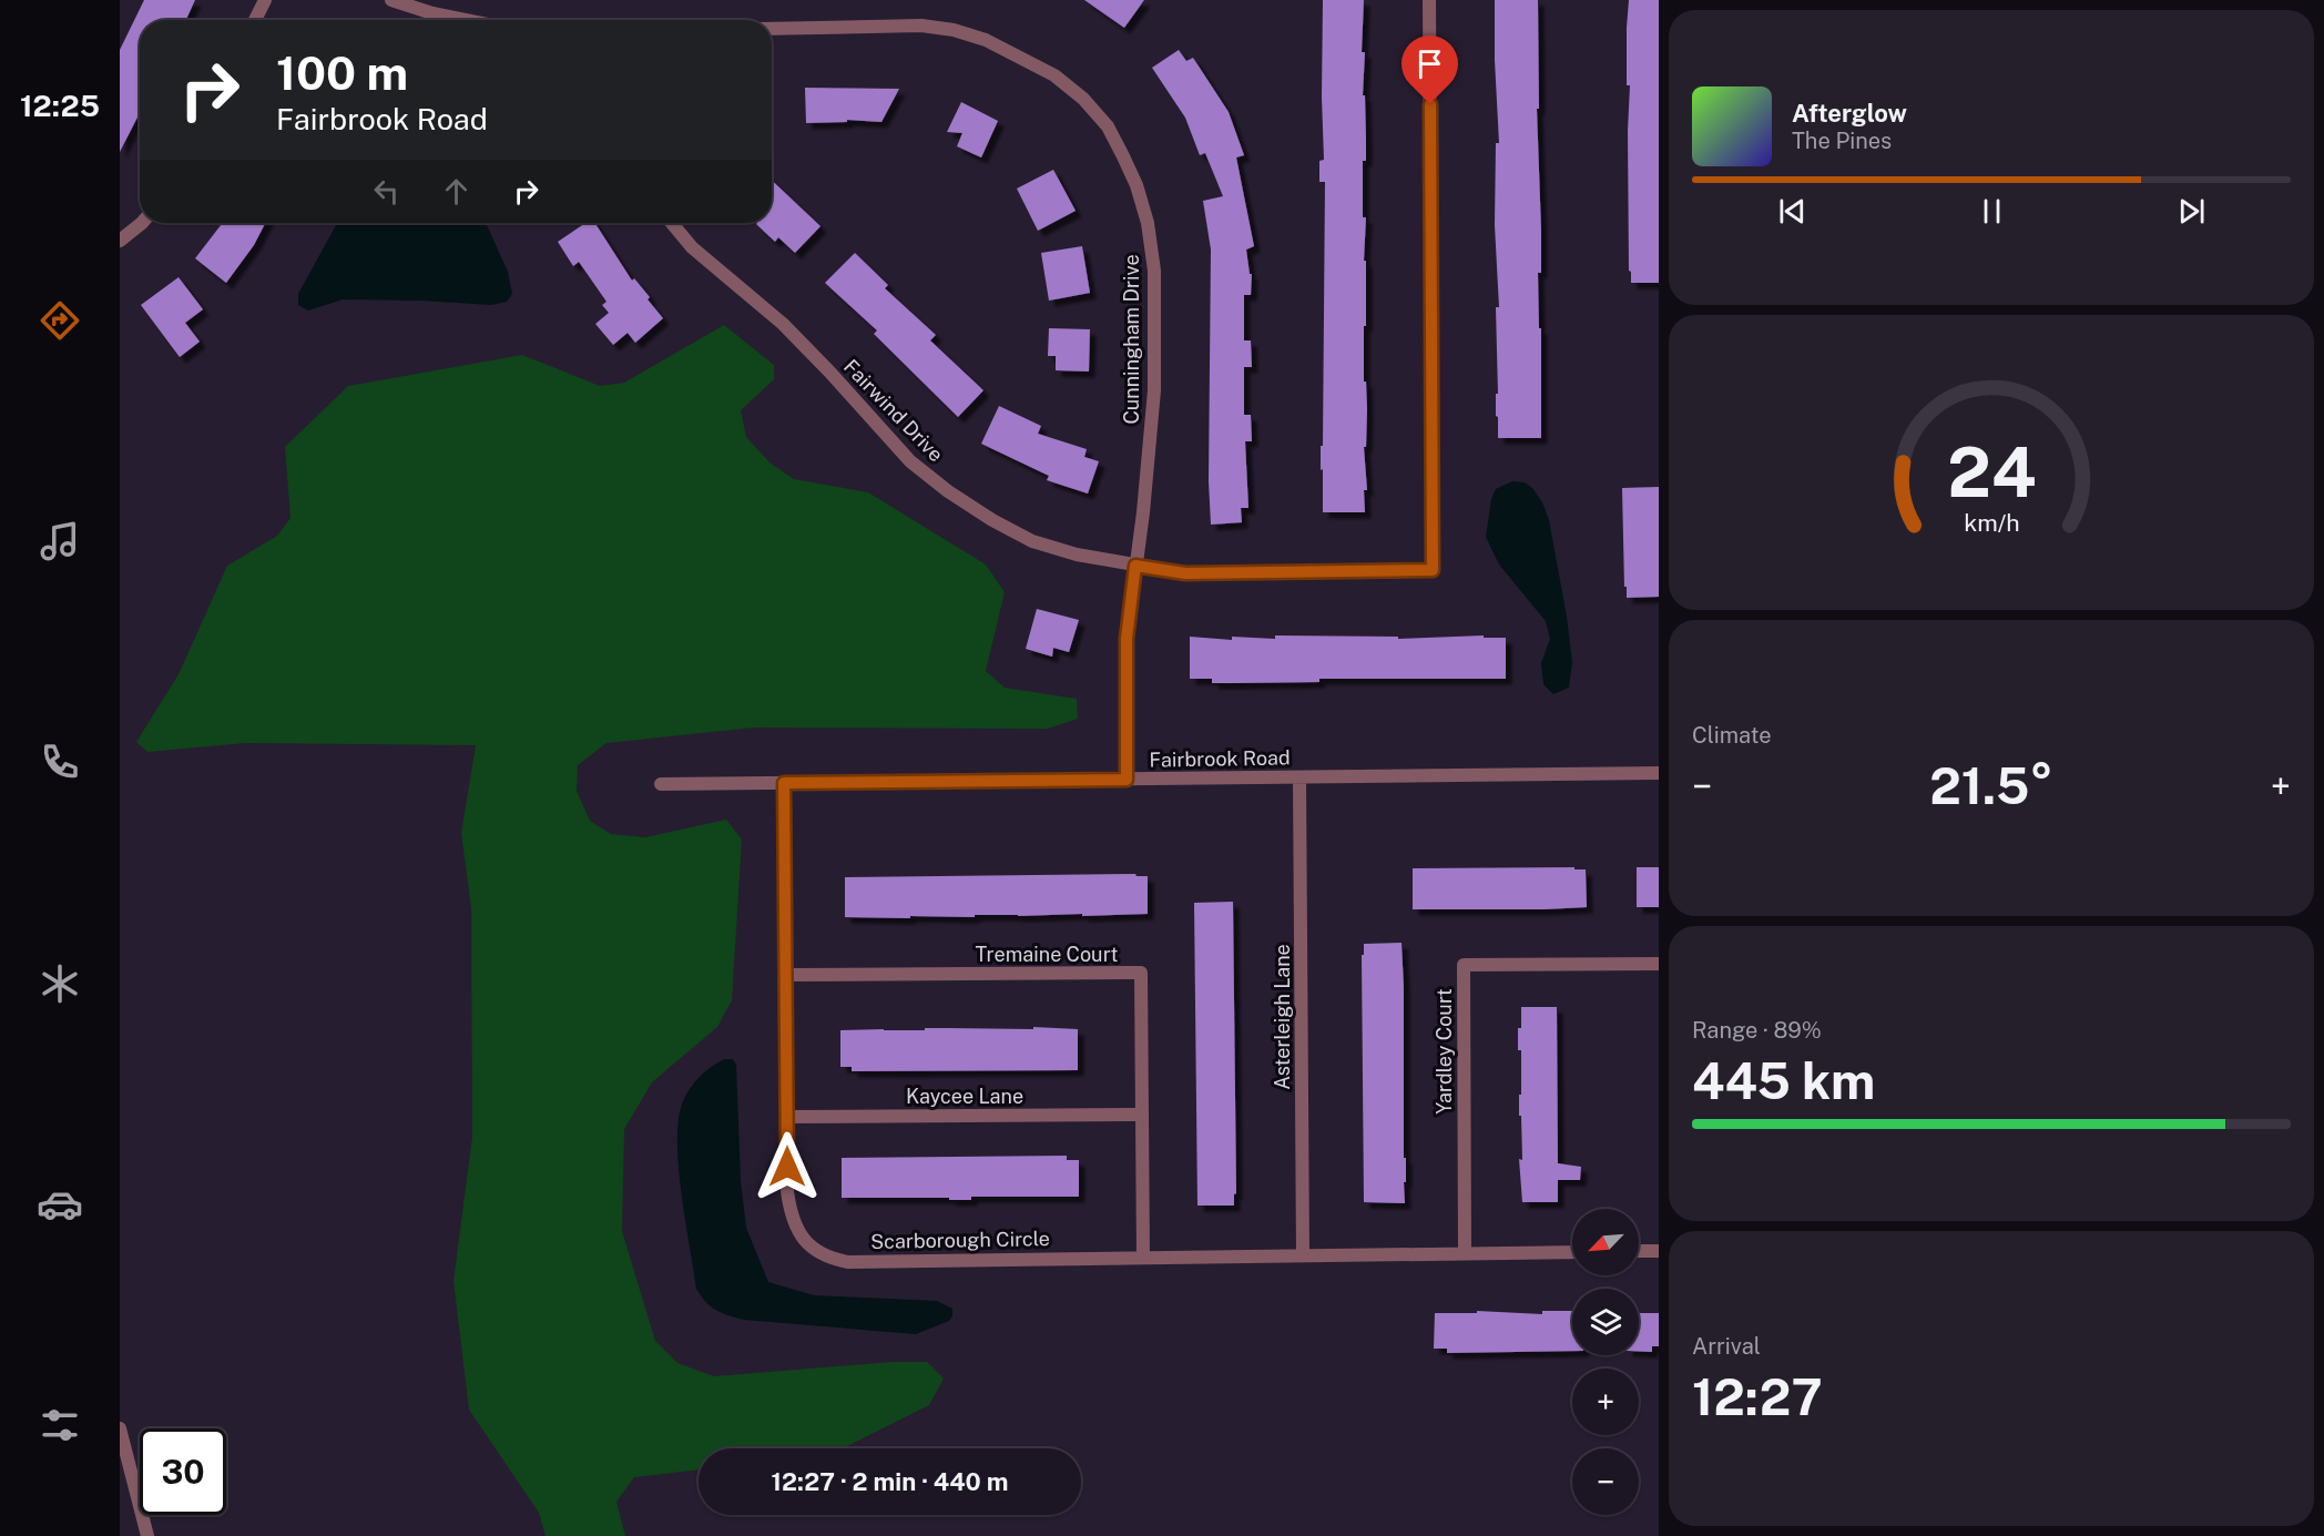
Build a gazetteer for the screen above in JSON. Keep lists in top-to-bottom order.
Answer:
{
  "streets": {
    "street": [
      "Cunningham Drive",
      "Fairwind Drive",
      "Fairbrook Road",
      "Tremaine Court",
      "Asterleigh Lane",
      "Yardley Court",
      "Kaycee Lane",
      "Scarborough Circle"
    ]
  },
  "crossings": [
    ["Cunningham Drive", "Fairwind Drive"],
    ["Cunningham Drive", "Fairbrook Road"],
    ["Fairbrook Road", "Asterleigh Lane"],
    ["Fairbrook Road", "Scarborough Circle"],
    ["Tremaine Court", "Kaycee Lane"],
    ["Tremaine Court", "Scarborough Circle"],
    ["Asterleigh Lane", "Scarborough Circle"],
    ["Yardley Court", "Scarborough Circle"],
    ["Kaycee Lane", "Scarborough Circle"]
  ],
  "north": "bottom left",
  "page": {
    "tabs": "12:25",
    "turn": ["100 m", "Fairbrook Road"],
    "song": ["Afterglow", "The Pines"],
    "tile": [
      "Climate",
      ["Range · 89%", "445 km"],
      ["Arrival", "12:27"]
    ],
    "heat": ["−", "21.5°", "+"],
    "map_buttons": ["+", "−"],
    "limit": "30",
    "trip": "12:27 · 2 min · 440 m",
    "gauge": ["24", "km/h"]
  }
}
